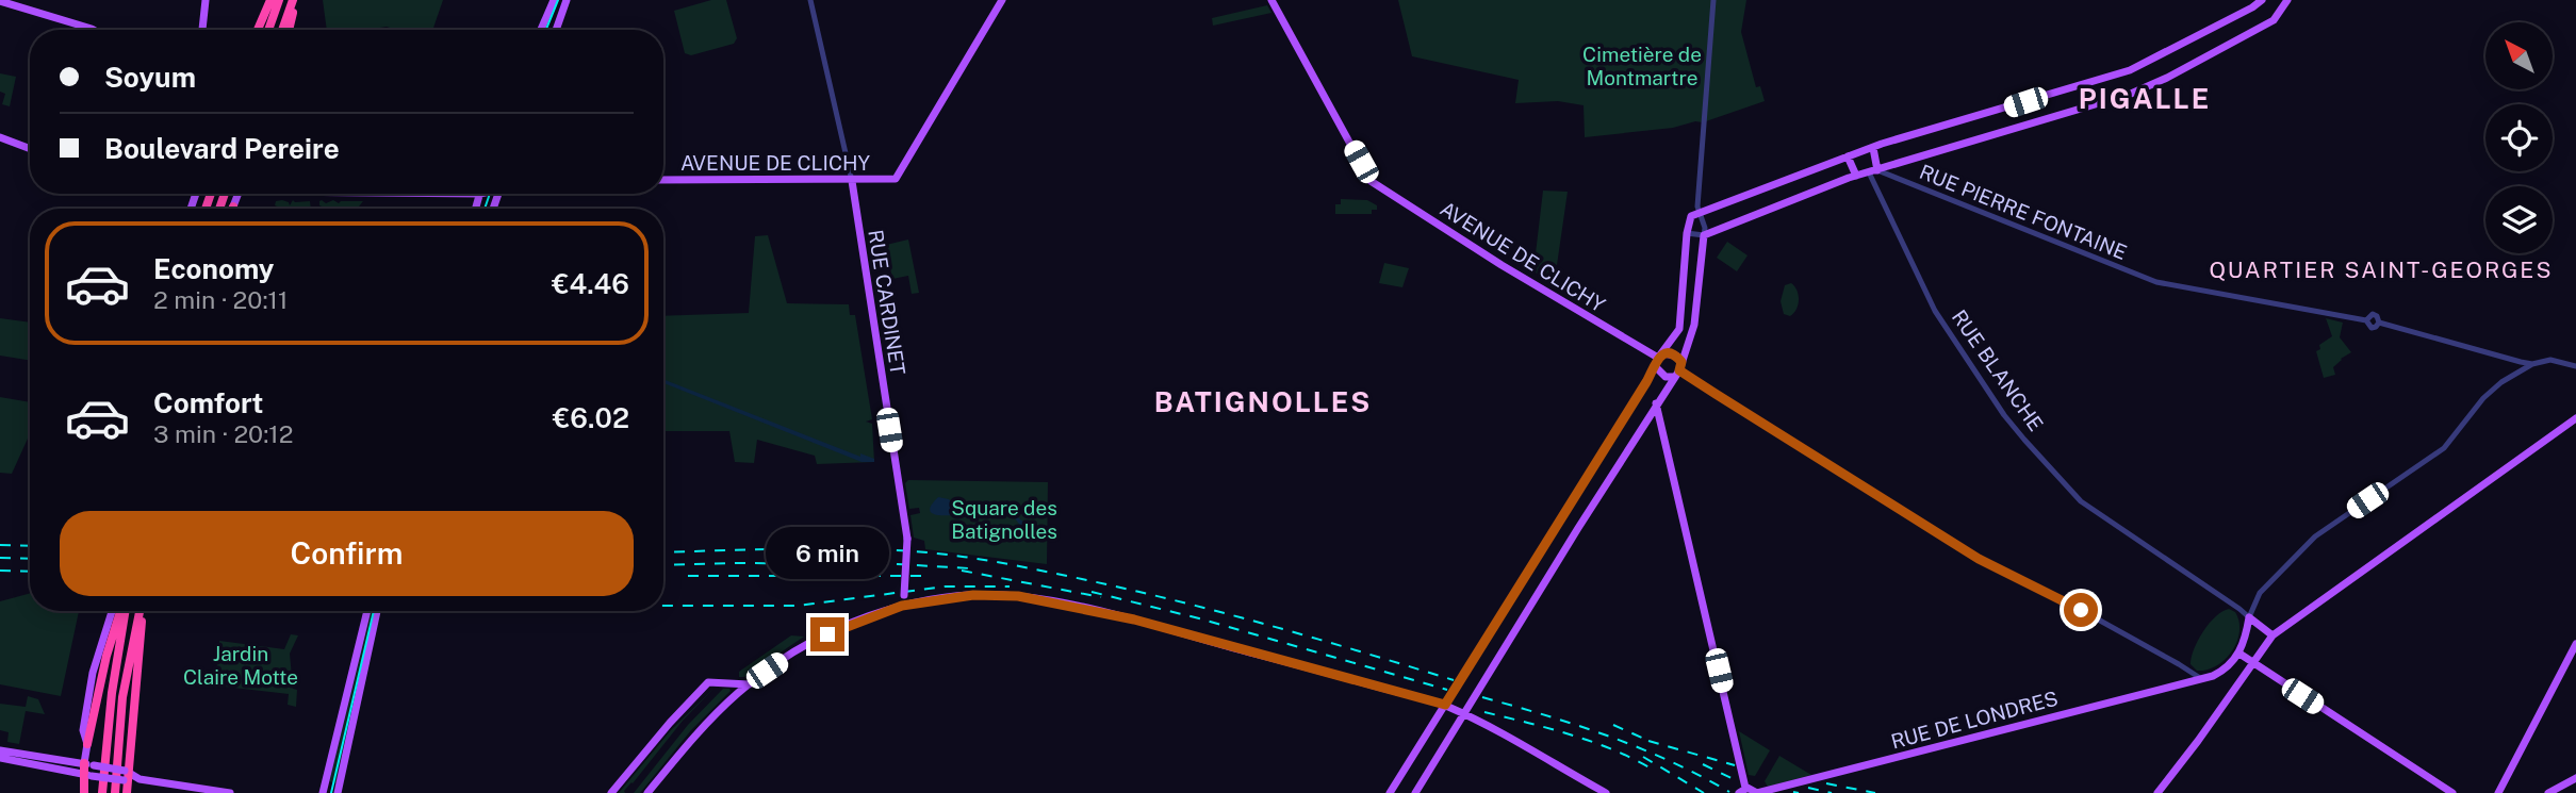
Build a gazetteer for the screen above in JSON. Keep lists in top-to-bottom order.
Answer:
{
  "streets": {
    "main road": ["AVENUE DE CLICHY", "RUE CARDINET", "RUE DE LONDRES"],
    "street": ["RUE PIERRE FONTAINE", "RUE BLANCHE"]
  },
  "crossings": [
    ["AVENUE DE CLICHY", "RUE CARDINET"],
    ["RUE PIERRE FONTAINE", "RUE BLANCHE"]
  ],
  "districts": ["PIGALLE", "QUARTIER SAINT-GEORGES", "BATIGNOLLES"],
  "parks": ["Cimetière de Montmartre", "Square des Batignolles", "Jardin Claire Motte"],
  "north": "top left",
  "page": {
    "banner": ["Soyum", "Boulevard Pereire"],
    "list": [
      {
        "name": "Economy",
        "note": "2 min · 20:11",
        "value": "€4.46"
      },
      {
        "name": "Comfort",
        "note": "3 min · 20:12",
        "value": "€6.02"
      }
    ],
    "buttons": "Confirm",
    "bubble": "6 min"
  }
}
